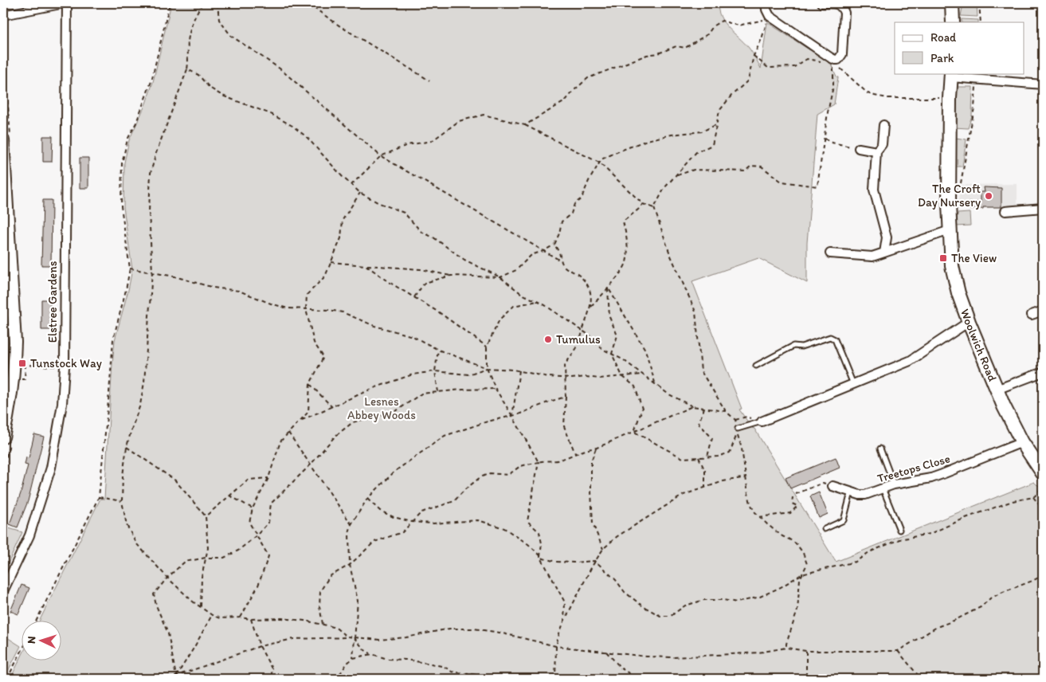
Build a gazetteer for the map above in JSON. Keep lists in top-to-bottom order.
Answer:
{
  "streets": {
    "main road": ["Woolwich Road"],
    "street": ["Elstree Gardens", "Treetops Close"]
  },
  "crossings": [
    ["Woolwich Road", "Treetops Close"]
  ],
  "parks": ["Lesnes Abbey Woods"],
  "places": {
    "other": ["The Croft Day Nursery", "Tumulus"],
    "transit": ["The View", "Tunstock Way"]
  },
  "legend": ["Road", "Park"],
  "north": "left"
}
